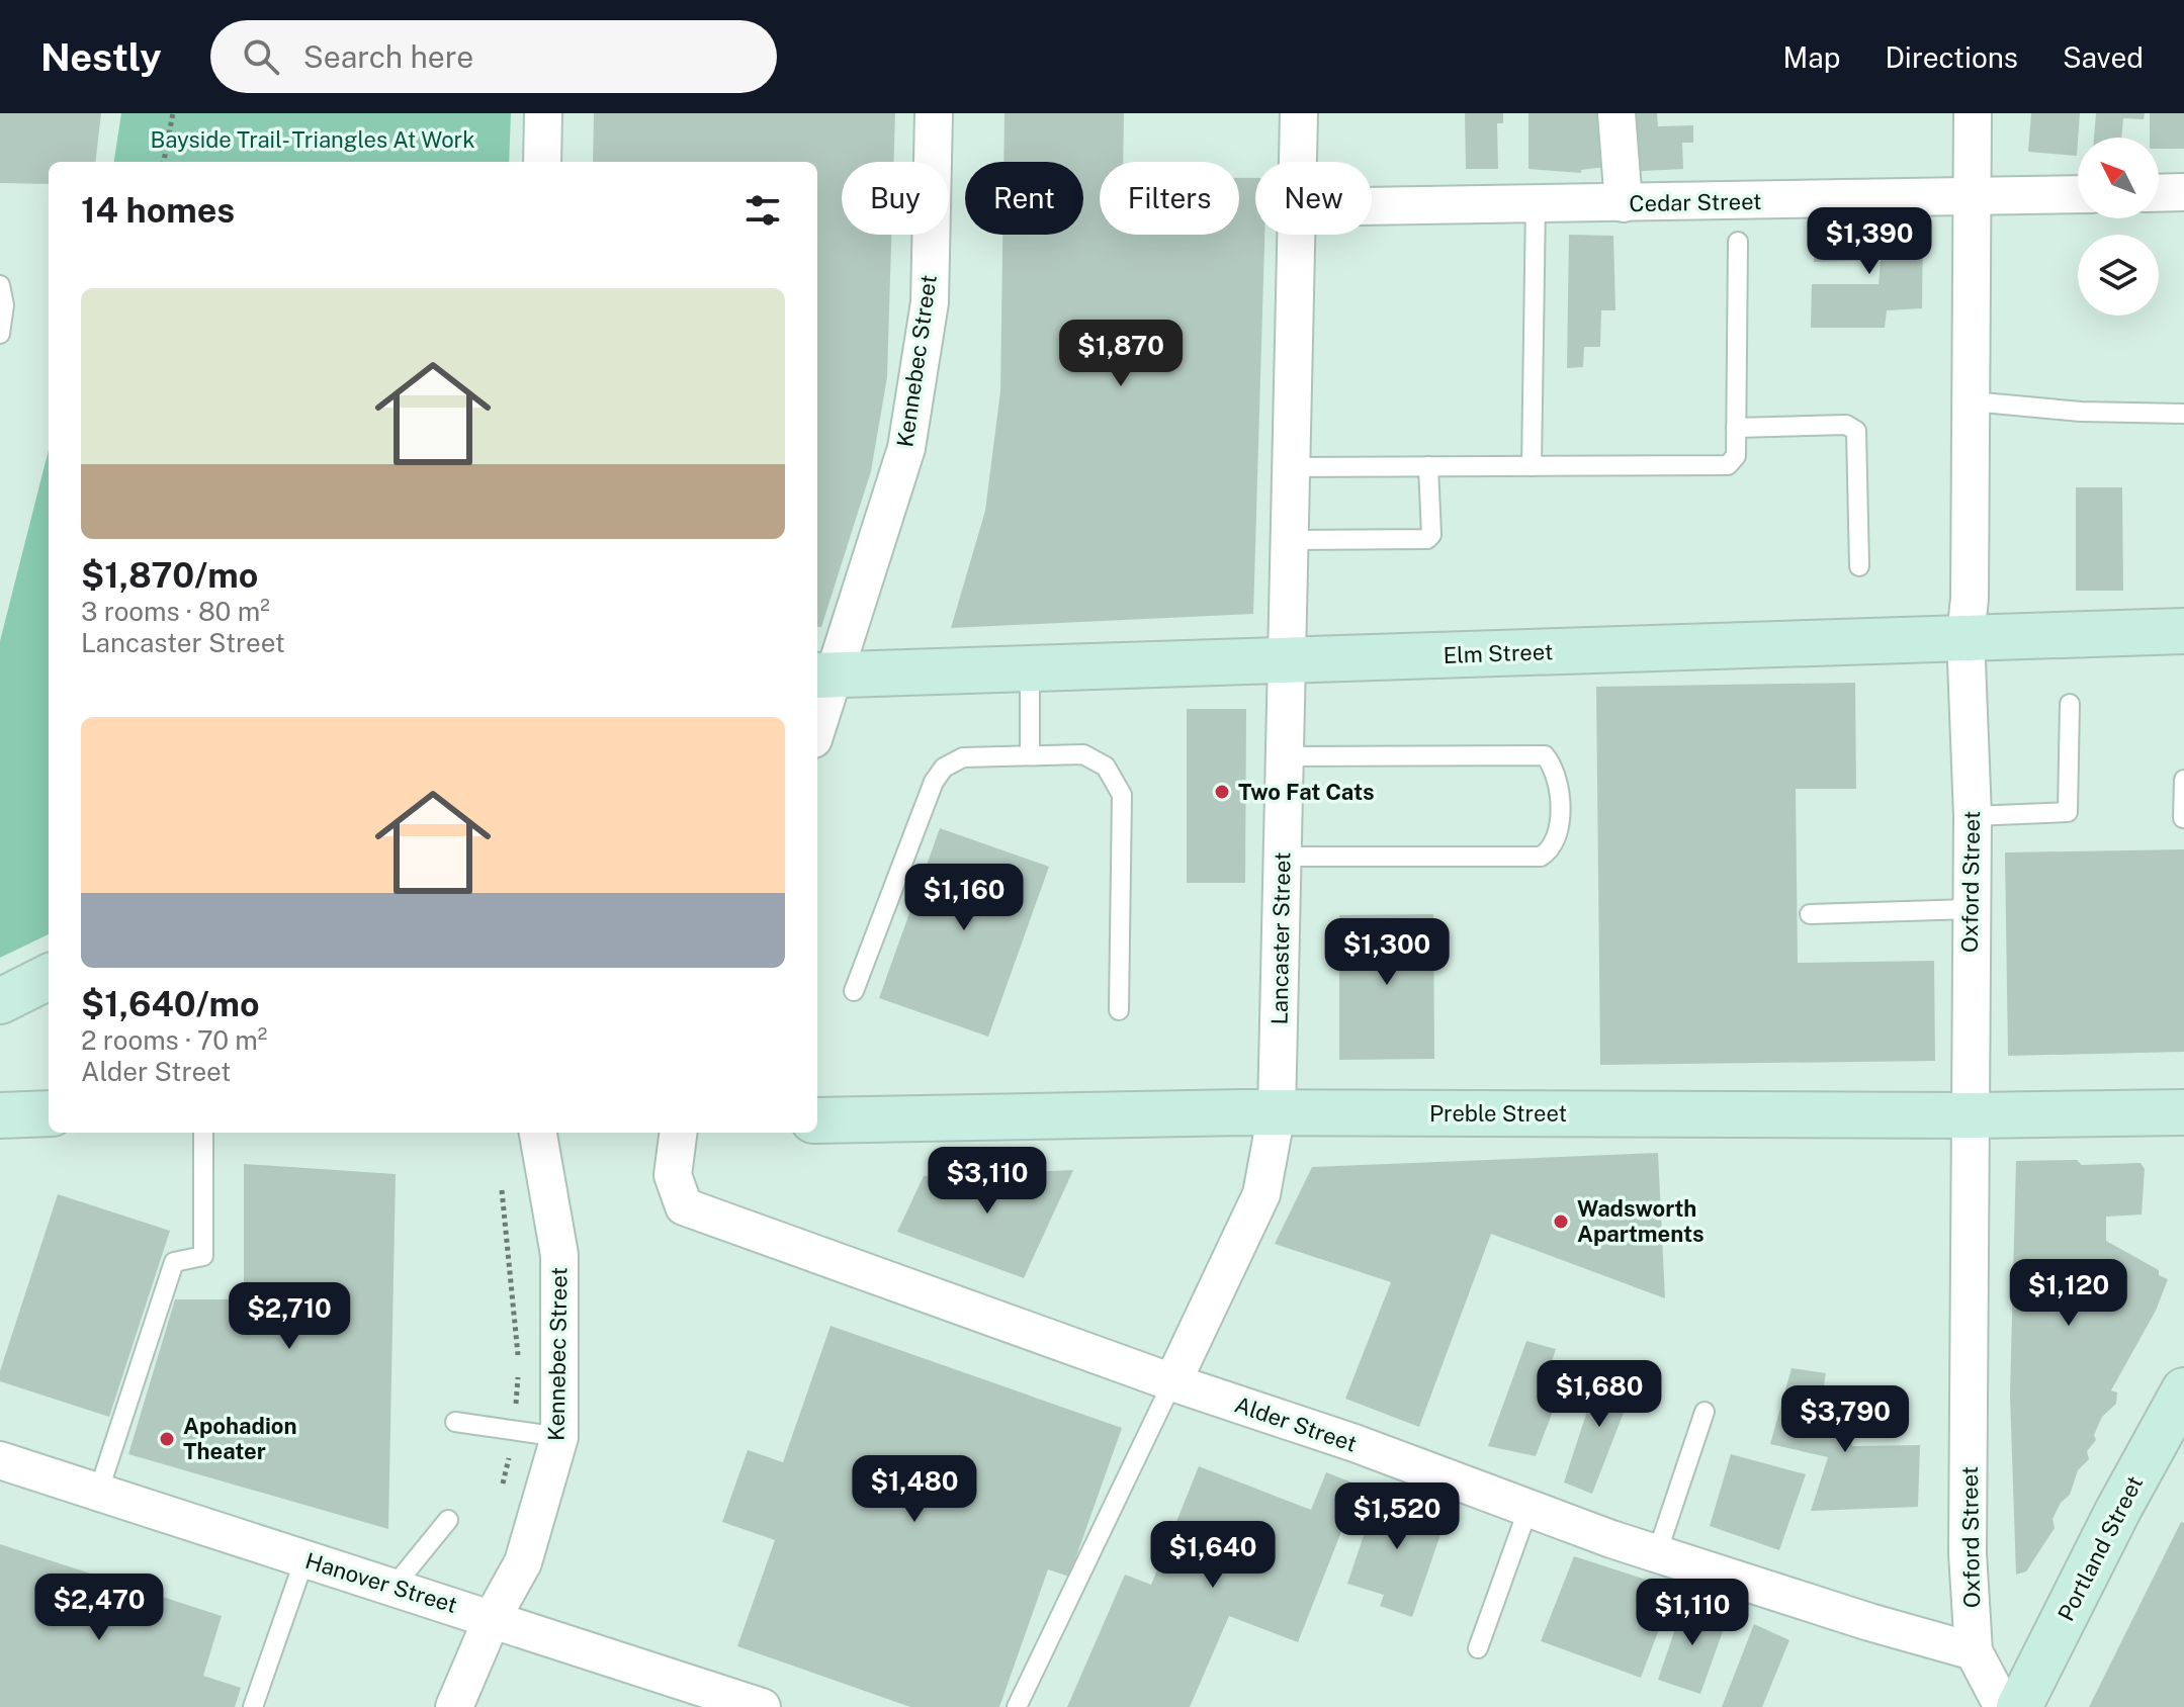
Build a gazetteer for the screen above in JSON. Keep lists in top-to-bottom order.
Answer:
{
  "streets": {
    "main road": ["Elm Street", "Preble Street", "Portland Street"],
    "street": [
      "Cedar Street",
      "Kennebec Street",
      "Oxford Street",
      "Lancaster Street",
      "Alder Street",
      "Hanover Street"
    ]
  },
  "crossings": [
    ["Cedar Street", "Oxford Street"],
    ["Kennebec Street", "Elm Street"],
    ["Kennebec Street", "Hanover Street"],
    ["Elm Street", "Oxford Street"],
    ["Elm Street", "Lancaster Street"],
    ["Oxford Street", "Preble Street"],
    ["Oxford Street", "Alder Street"],
    ["Lancaster Street", "Preble Street"],
    ["Lancaster Street", "Alder Street"]
  ],
  "parks": ["Bayside Trail- Triangles At Work"],
  "places": ["Two Fat Cats", "Wadsworth Apartments", "Apohadion Theater"],
  "north": "top left",
  "page": {
    "header": "Nestly",
    "search": "Search here",
    "nav": ["Map", "Directions", "Saved"],
    "chip": [
      "Buy",
      "Rent",
      "Filters",
      "New"
    ],
    "heading": "14 homes",
    "price": [
      "$1,390",
      "$1,870",
      "$1,160",
      "$1,300",
      "$3,110",
      "$1,120",
      "$2,710",
      "$1,680",
      "$3,790",
      "$1,480",
      "$1,520",
      "$1,640",
      "$2,470",
      "$1,110"
    ],
    "list": [
      {
        "name": "$1,870/mo",
        "note": "3 rooms · 80 m² · Lancaster Street"
      },
      {
        "name": "$1,640/mo",
        "note": "2 rooms · 70 m² · Alder Street"
      }
    ]
  }
}
